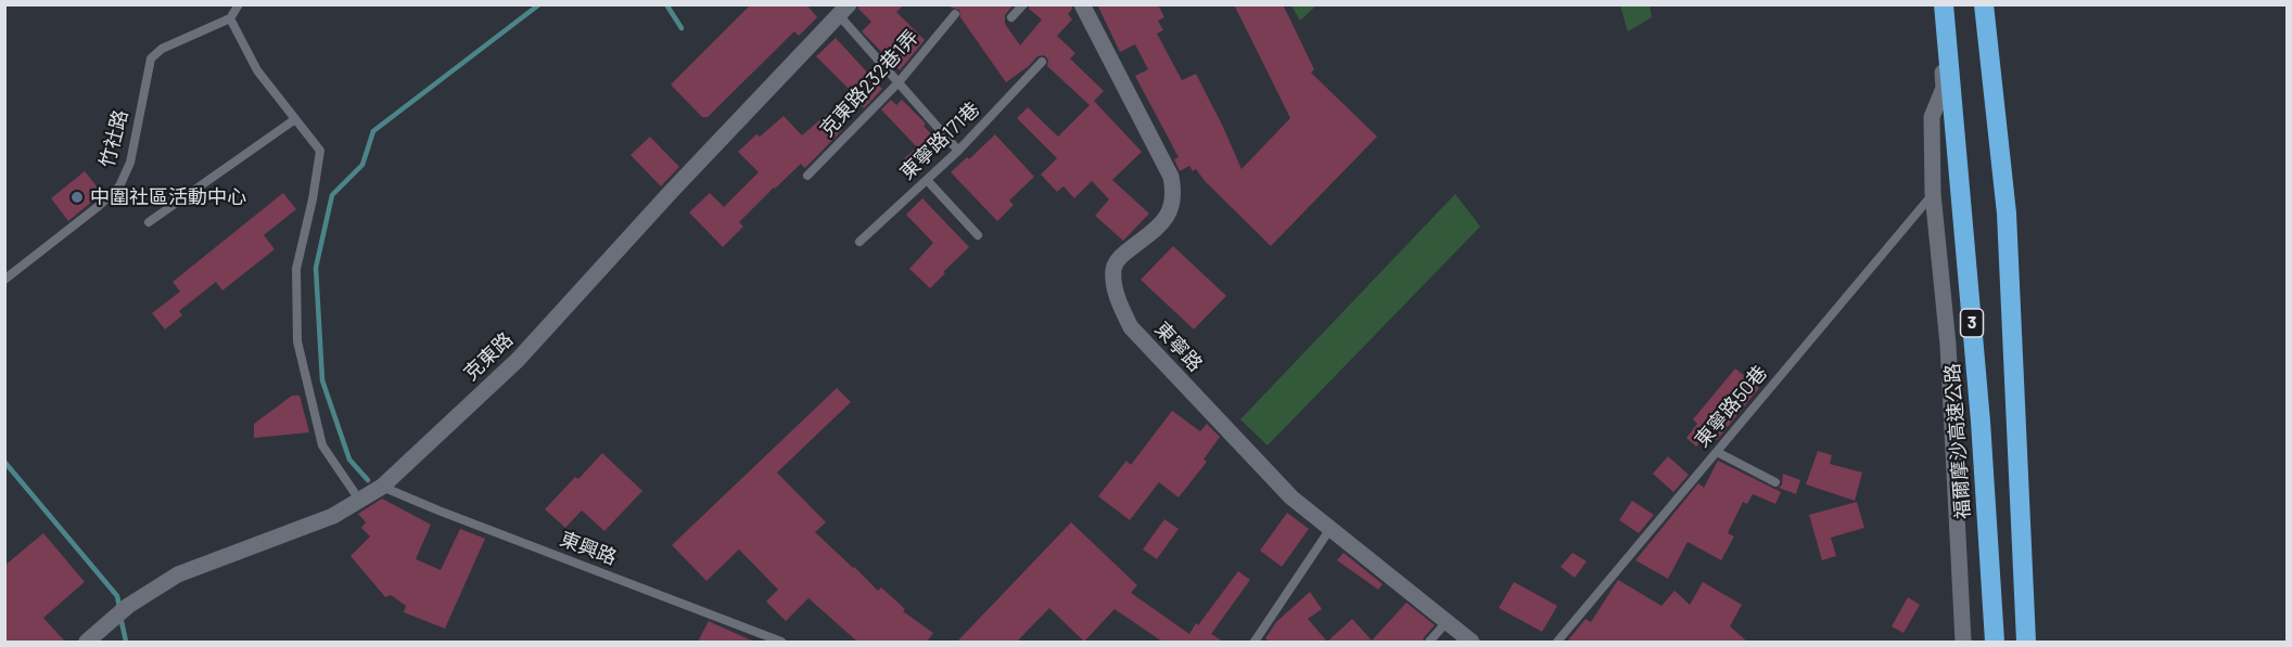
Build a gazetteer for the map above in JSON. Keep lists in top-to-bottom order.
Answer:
{
  "streets": {
    "highway": ["3", "福爾摩沙高速公路"],
    "street": ["東寧路", "克東路"],
    "lane": [
      "克東路232巷1弄",
      "竹社路",
      "東寧路171巷",
      "東寧路50巷",
      "東興路"
    ]
  },
  "crossings": [
    ["克東路", "東興路"]
  ],
  "places": ["中圍社區活動中心"]
}
